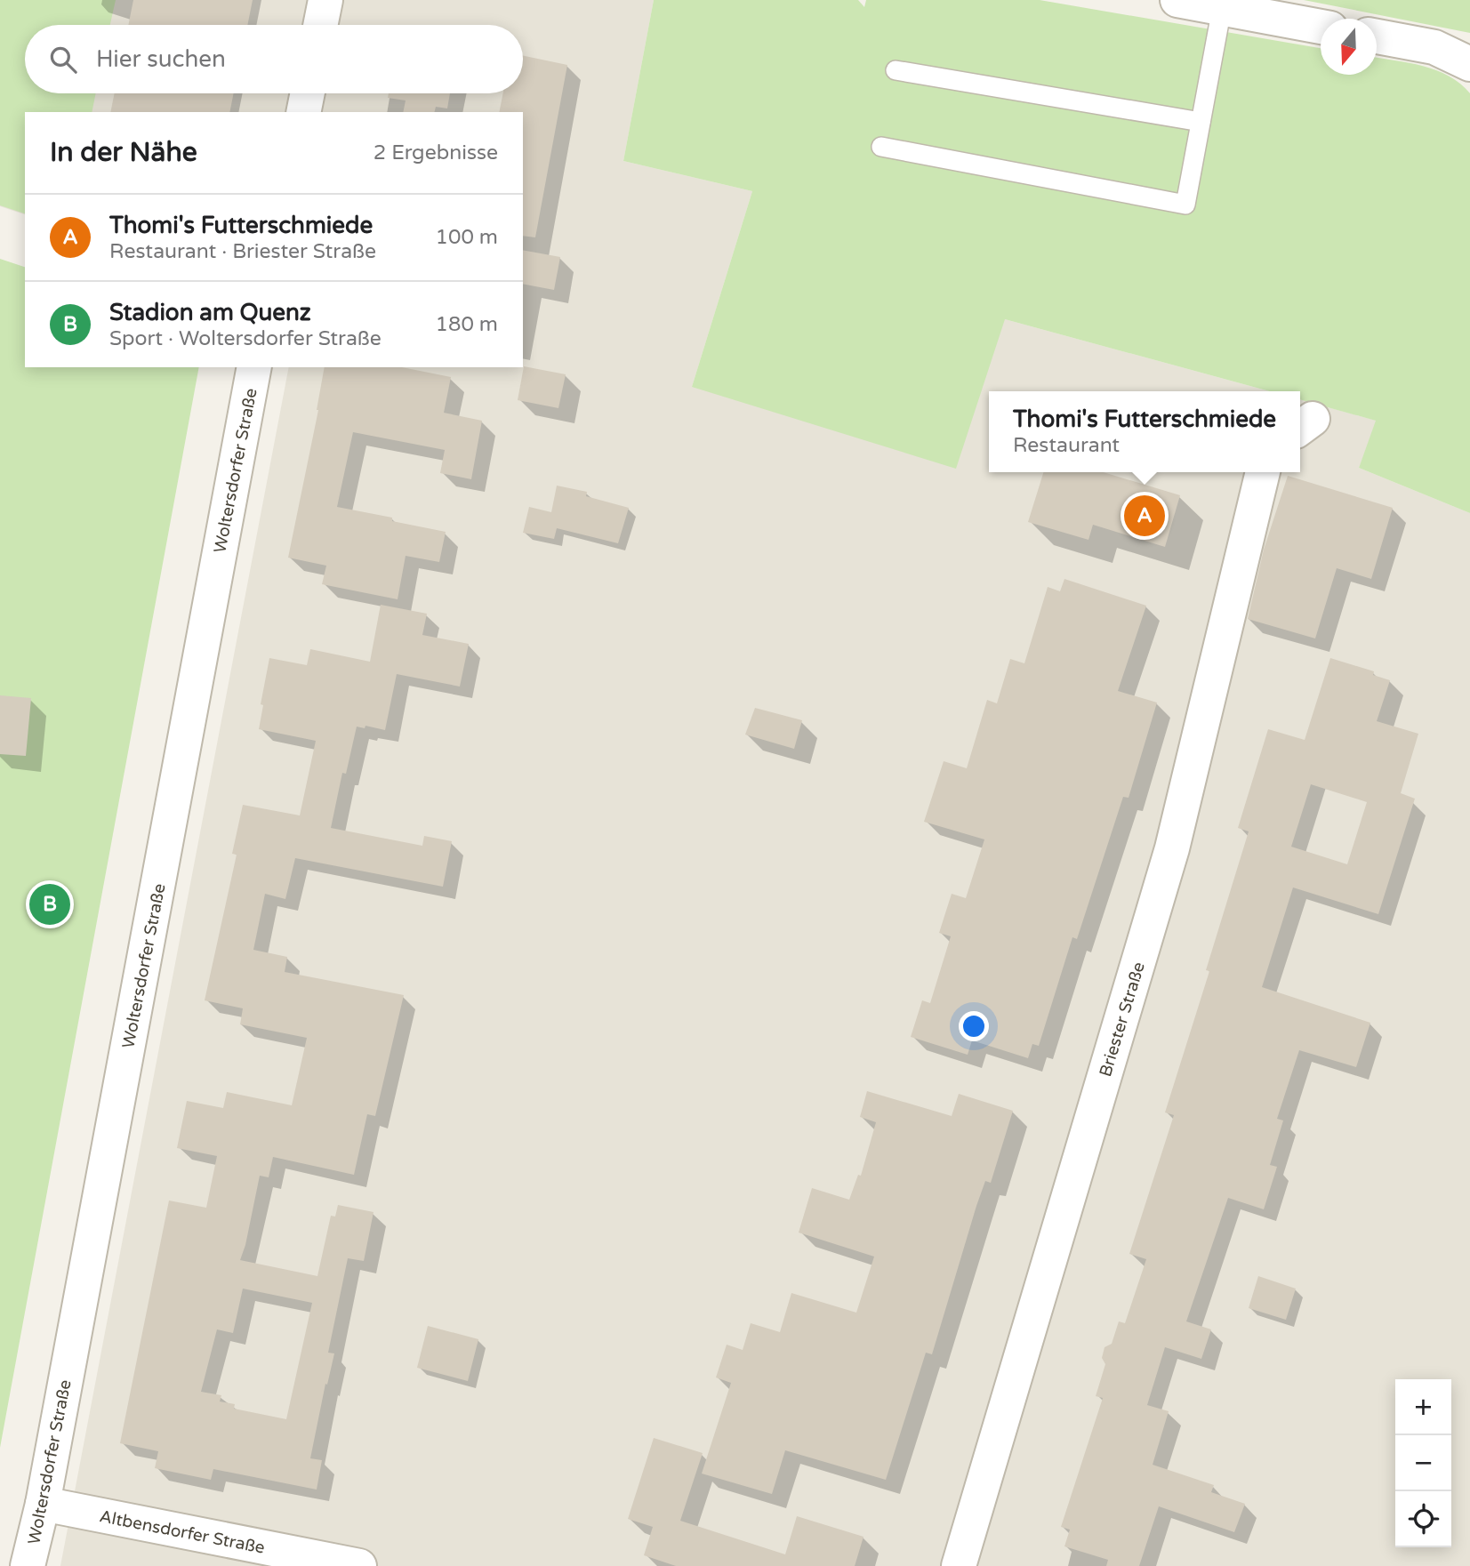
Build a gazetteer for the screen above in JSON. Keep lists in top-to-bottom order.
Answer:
{
  "streets": {
    "street": ["Woltersdorfer Straße", "Briester Straße", "Altbensdorfer Straße"]
  },
  "crossings": [
    ["Woltersdorfer Straße", "Altbensdorfer Straße"]
  ],
  "north": "bottom",
  "page": {
    "search": "Hier suchen",
    "heading": ["In der Nähe", "2 Ergebnisse"],
    "list": [
      {
        "mark": "A",
        "name": "Thomi's Futterschmiede",
        "note": "Restaurant · Briester Straße",
        "value": "100 m"
      },
      {
        "mark": "B",
        "name": "Stadion am Quenz",
        "note": "Sport · Woltersdorfer Straße",
        "value": "180 m"
      }
    ],
    "popup": ["Thomi's Futterschmiede", "Restaurant"],
    "pins": ["A", "B"],
    "map_buttons": ["+", "−"]
  }
}
